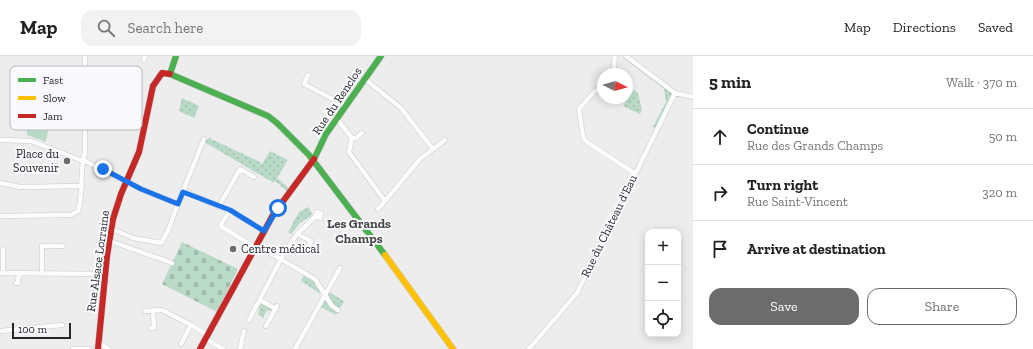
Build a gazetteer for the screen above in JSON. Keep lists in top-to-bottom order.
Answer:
{
  "streets": {
    "street": ["Rue du Renclos", "Rue du Château d'Eau", "Rue Alsace Lorraine"]
  },
  "districts": ["Les Grands Champs"],
  "places": ["Place du Souvenir", "Centre médical"],
  "legend": ["Fast", "Slow", "Jam"],
  "scale_bar": "100 m",
  "north": "right",
  "page": {
    "header": "Map",
    "search": "Search here",
    "nav": ["Map", "Directions", "Saved"],
    "heading": ["5 min", "Walk · 370 m"],
    "list": [
      ["Continue", "Rue des Grands Champs", "50 m"],
      ["Turn right", "Rue Saint-Vincent", "320 m"],
      "Arrive at destination"
    ],
    "map_buttons": ["+", "−"],
    "buttons": ["Save", "Share"],
    "scale": "100 m"
  }
}
